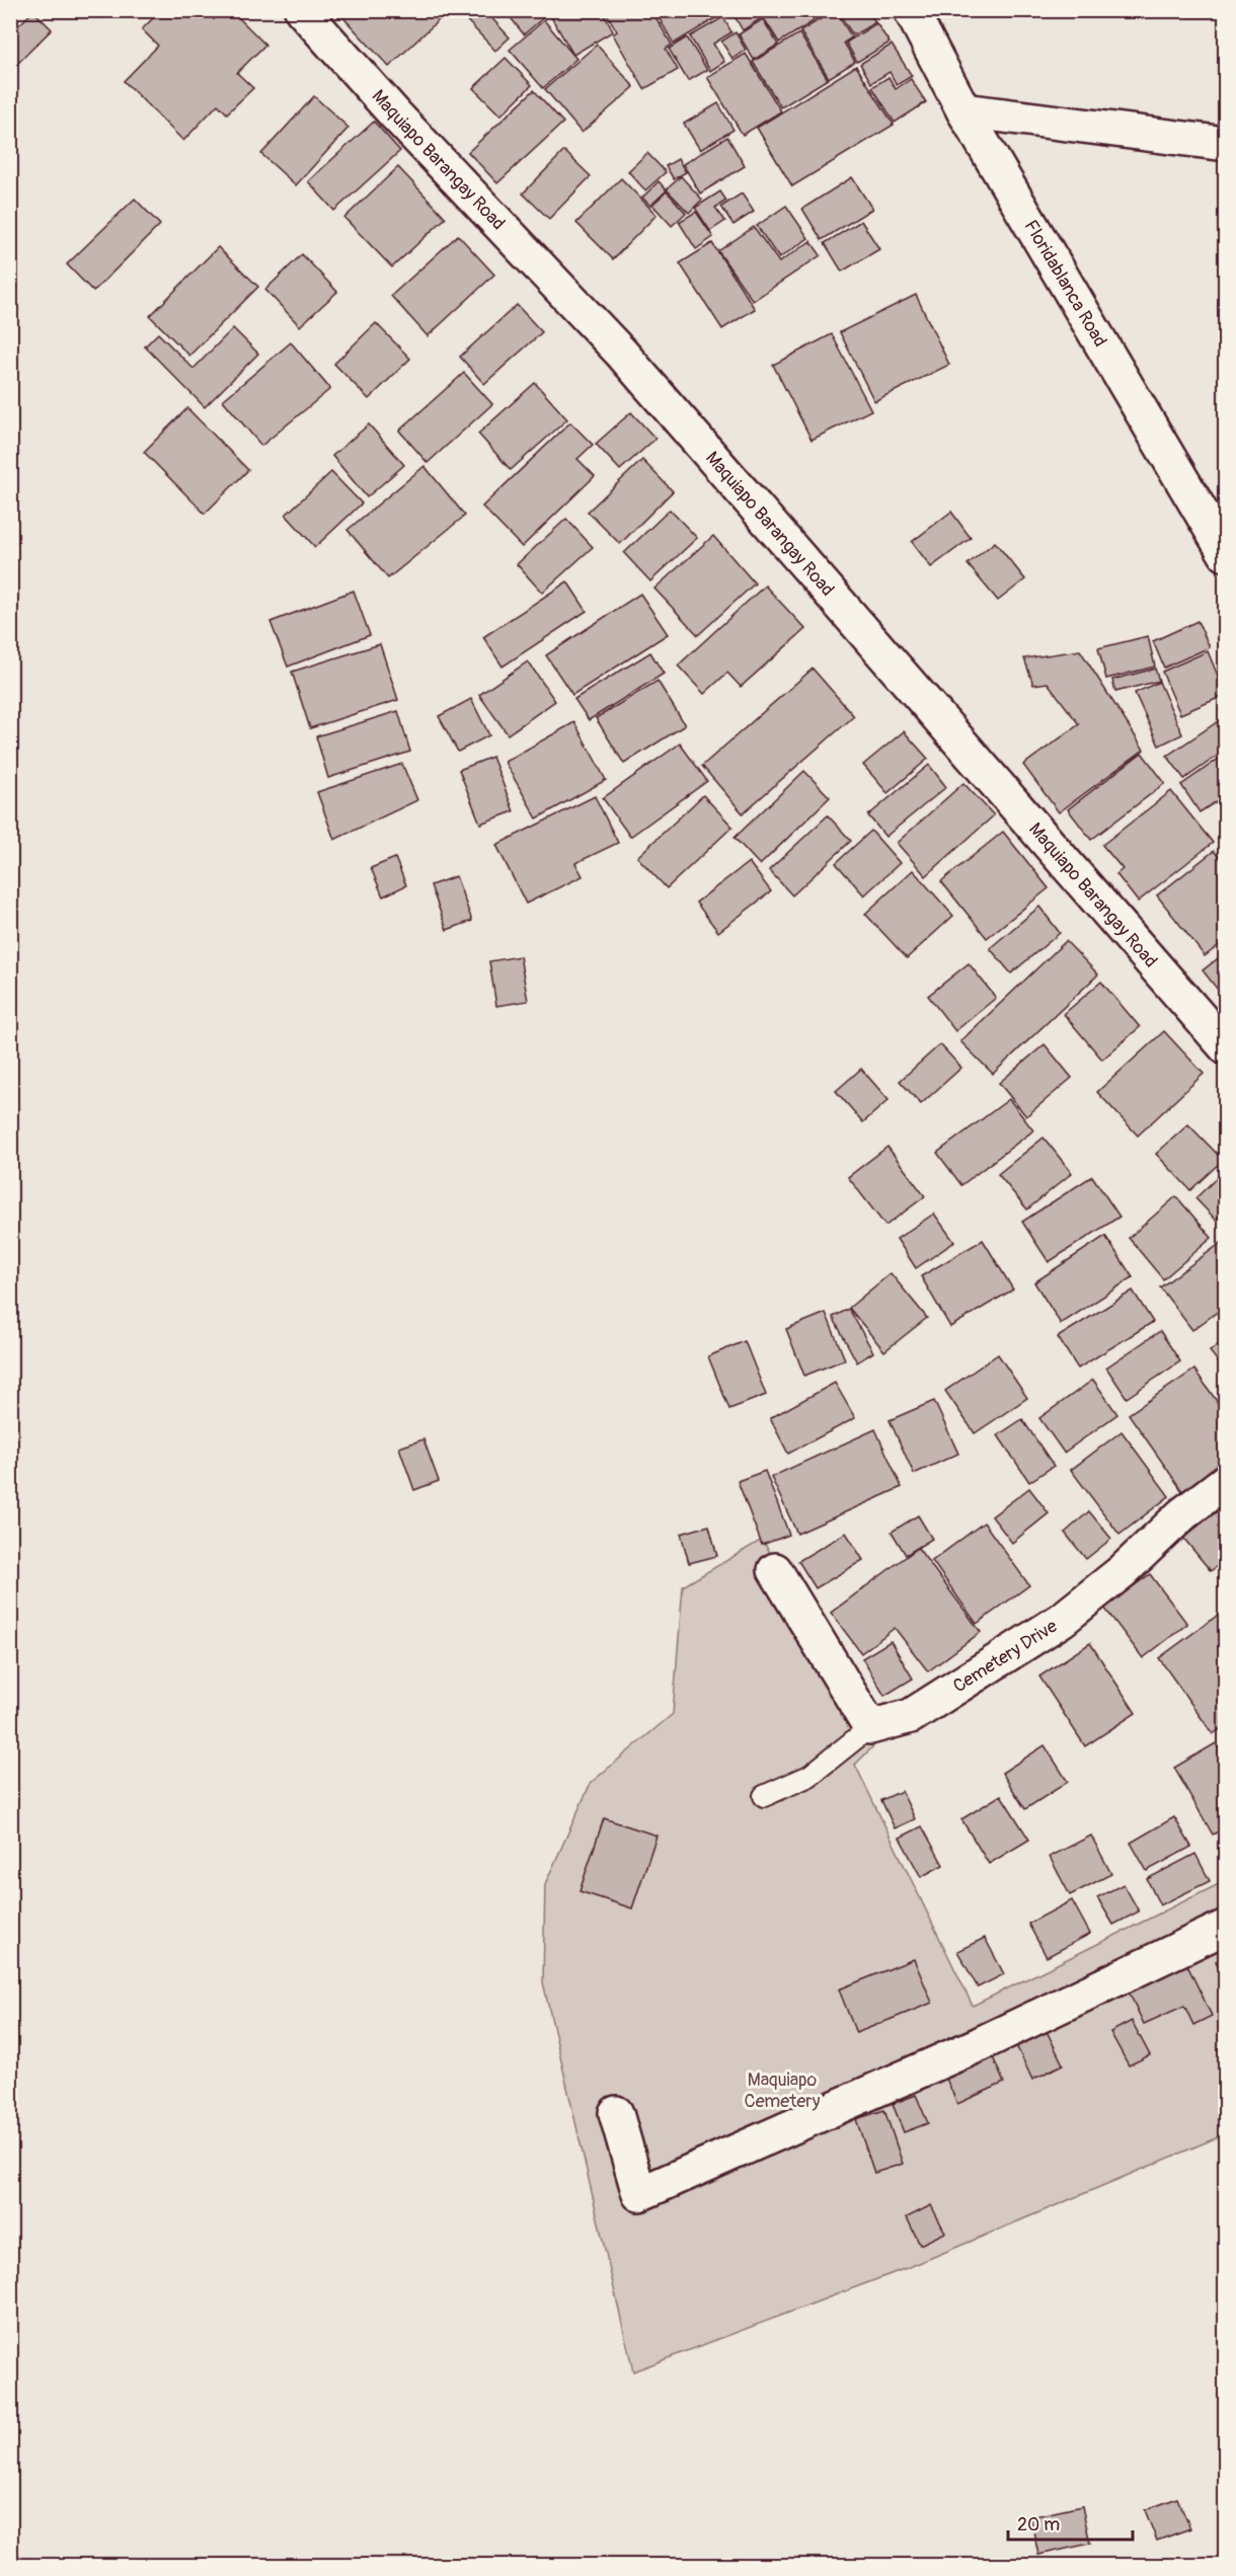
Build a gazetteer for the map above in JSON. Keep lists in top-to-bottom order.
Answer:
{
  "streets": {
    "street": ["Maquiapo Barangay Road", "Floridablanca Road", "Cemetery Drive"]
  },
  "parks": ["Maquiapo Cemetery"],
  "scale_bar": "20 m"
}
